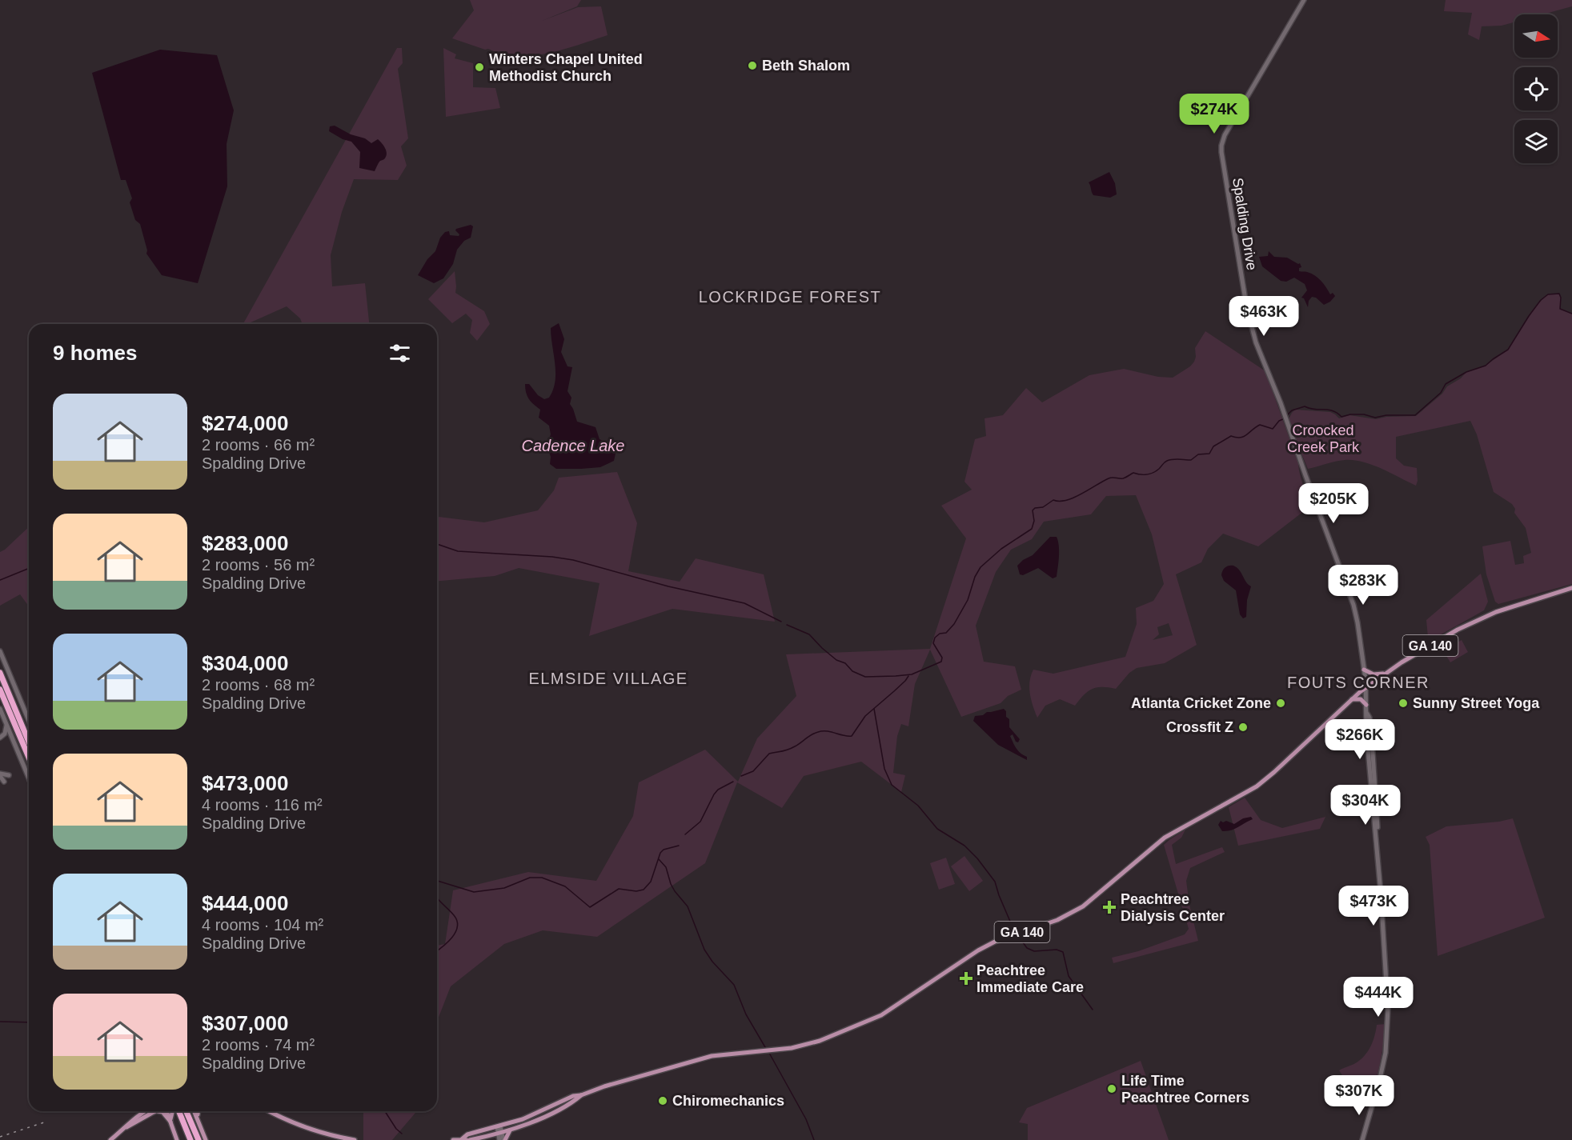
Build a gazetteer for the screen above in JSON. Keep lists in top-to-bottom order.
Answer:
{
  "streets": {
    "main road": ["Spalding Drive", "GA 140"]
  },
  "crossings": [
    ["Spalding Drive", "GA 140"]
  ],
  "districts": ["LOCKRIDGE FOREST", "ELMSIDE VILLAGE", "FOUTS CORNER"],
  "water": ["Cadence Lake"],
  "parks": ["Croocked Creek Park"],
  "places": {
    "other": [
      "Beth Shalom",
      "Winters Chapel United Methodist Church",
      "Atlanta Cricket Zone",
      "Sunny Street Yoga",
      "Crossfit Z",
      "Life Time Peachtree Corners",
      "Chiromechanics"
    ],
    "health": ["Peachtree Dialysis Center", "Peachtree Immediate Care"]
  },
  "north": "right",
  "page": {
    "price": [
      "$274K",
      "$463K",
      "$205K",
      "$283K",
      "$266K",
      "$304K",
      "$473K",
      "$444K",
      "$307K"
    ],
    "heading": "9 homes",
    "list": [
      {
        "name": "$274,000",
        "note": "2 rooms · 66 m² · Spalding Drive"
      },
      {
        "name": "$283,000",
        "note": "2 rooms · 56 m² · Spalding Drive"
      },
      {
        "name": "$304,000",
        "note": "2 rooms · 68 m² · Spalding Drive"
      },
      {
        "name": "$473,000",
        "note": "4 rooms · 116 m² · Spalding Drive"
      },
      {
        "name": "$444,000",
        "note": "4 rooms · 104 m² · Spalding Drive"
      },
      {
        "name": "$307,000",
        "note": "2 rooms · 74 m² · Spalding Drive"
      }
    ]
  }
}
